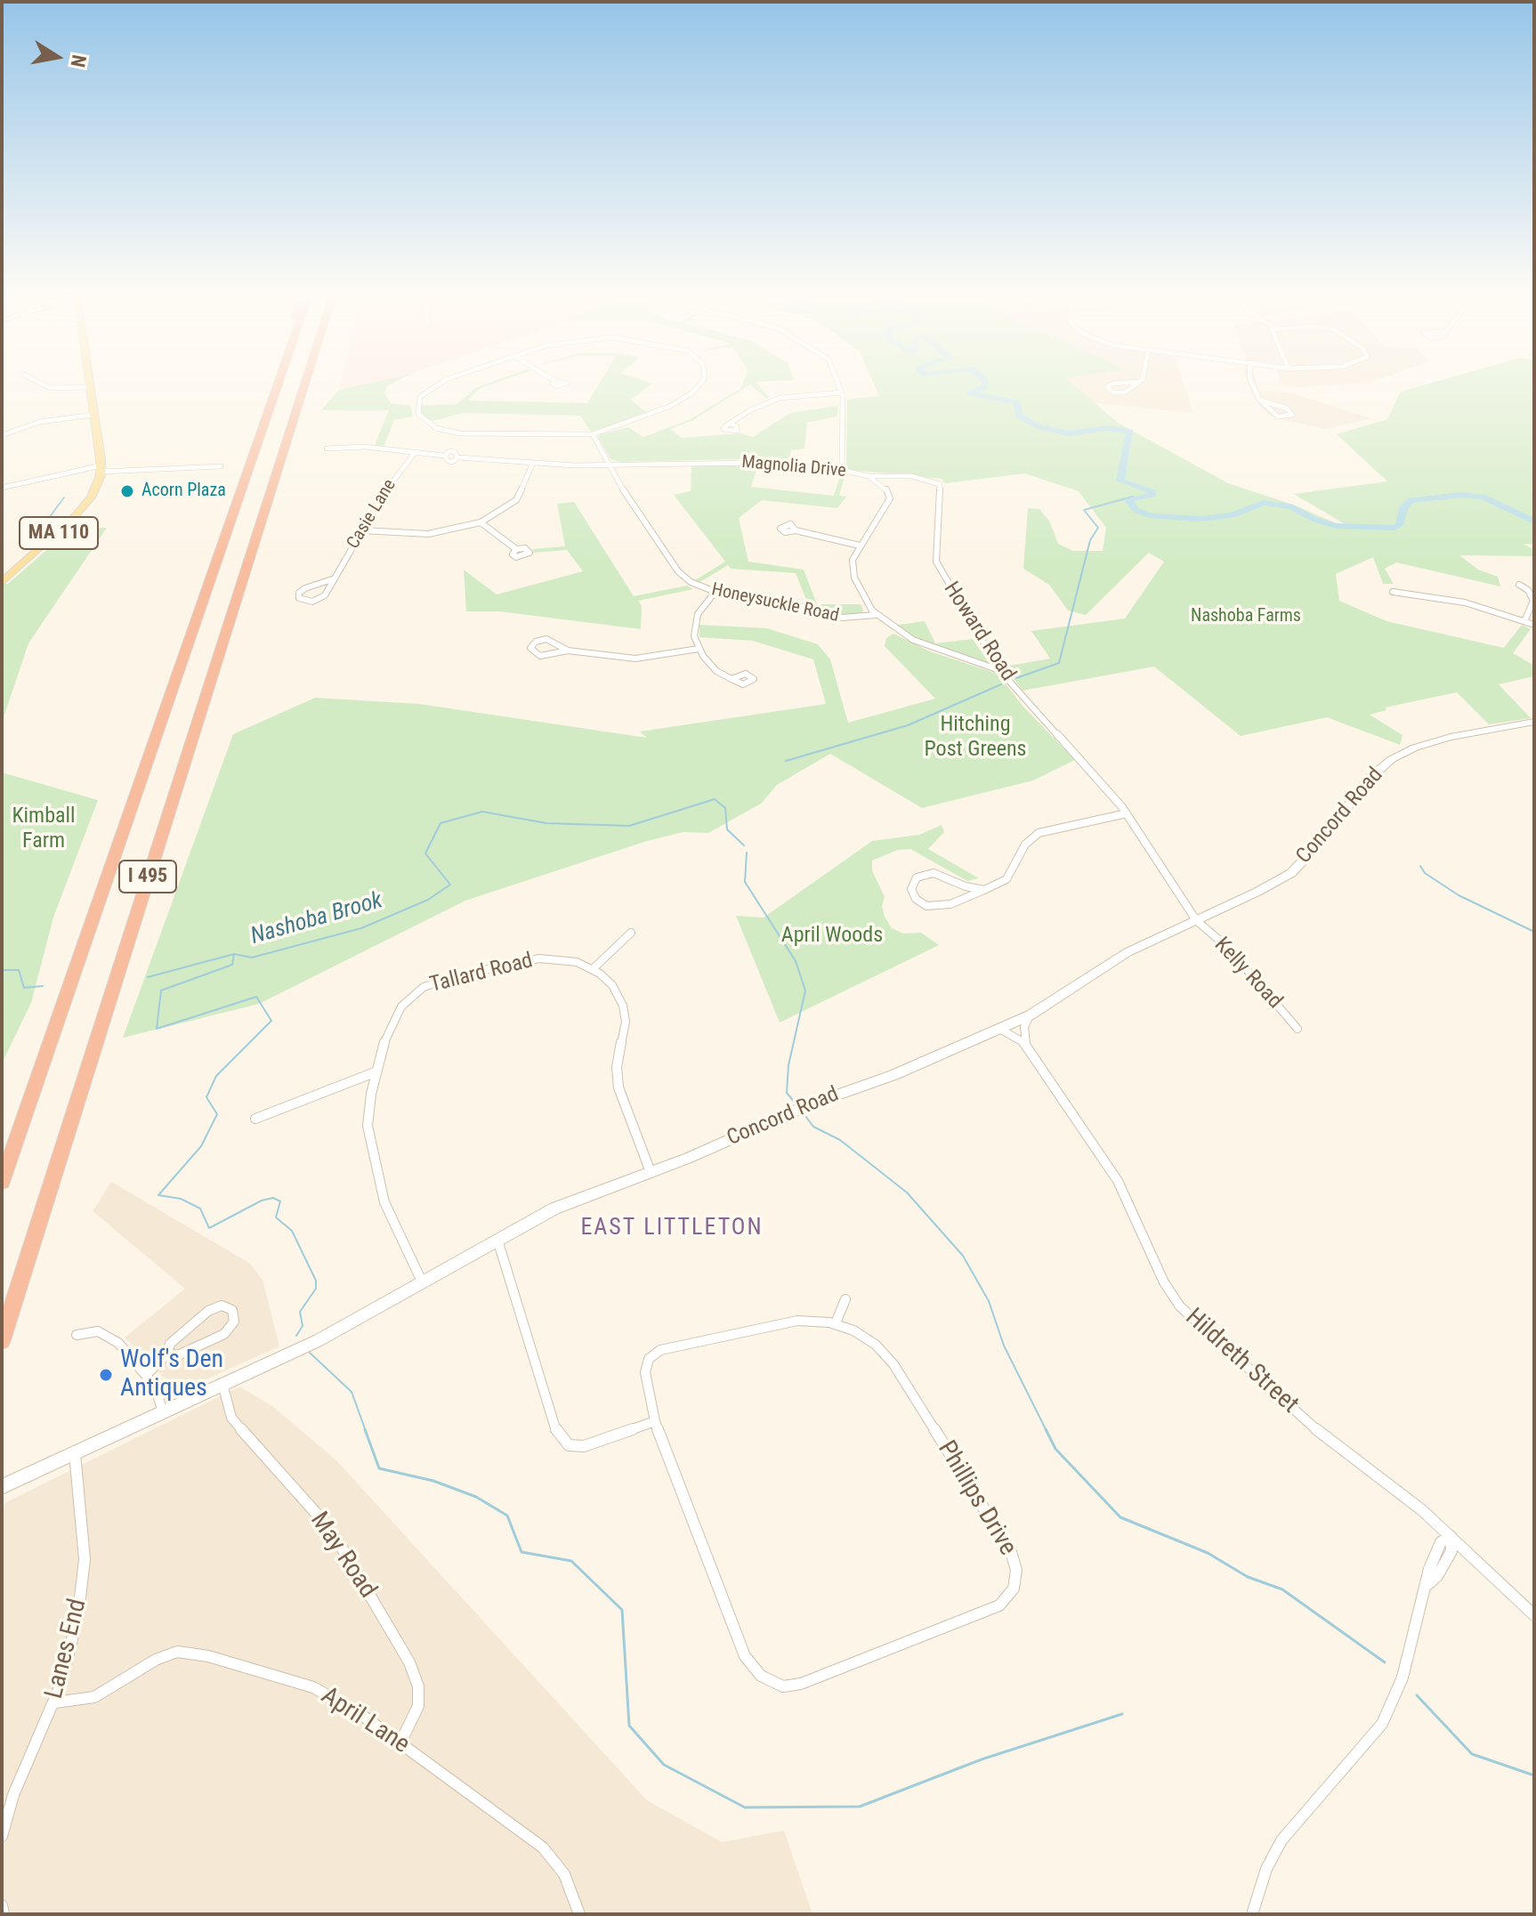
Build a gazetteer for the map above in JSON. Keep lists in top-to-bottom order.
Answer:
{
  "streets": {
    "highway": ["I 495"],
    "main road": ["MA 110", "Concord Road"],
    "street": [
      "Magnolia Drive",
      "Casie Lane",
      "Honeysuckle Road",
      "Howard Road",
      "Tallard Road",
      "Kelly Road",
      "Hildreth Street",
      "Phillips Drive",
      "May Road",
      "Lanes End",
      "April Lane"
    ]
  },
  "crossings": [
    ["Magnolia Drive", "Casie Lane"],
    ["Magnolia Drive", "Honeysuckle Road"],
    ["Magnolia Drive", "Howard Road"],
    ["Howard Road", "Concord Road"],
    ["Howard Road", "Kelly Road"],
    ["Concord Road", "Tallard Road"],
    ["Concord Road", "Kelly Road"],
    ["Concord Road", "Hildreth Street"],
    ["Concord Road", "May Road"],
    ["Concord Road", "Lanes End"],
    ["May Road", "April Lane"],
    ["Lanes End", "April Lane"]
  ],
  "districts": ["EAST LITTLETON"],
  "water": ["Nashoba Brook"],
  "parks": [
    "Nashoba Farms",
    "Hitching Post Greens",
    "Kimball Farm",
    "April Woods"
  ],
  "places": ["Acorn Plaza", "Wolf's Den Antiques"],
  "north": "right"
}
